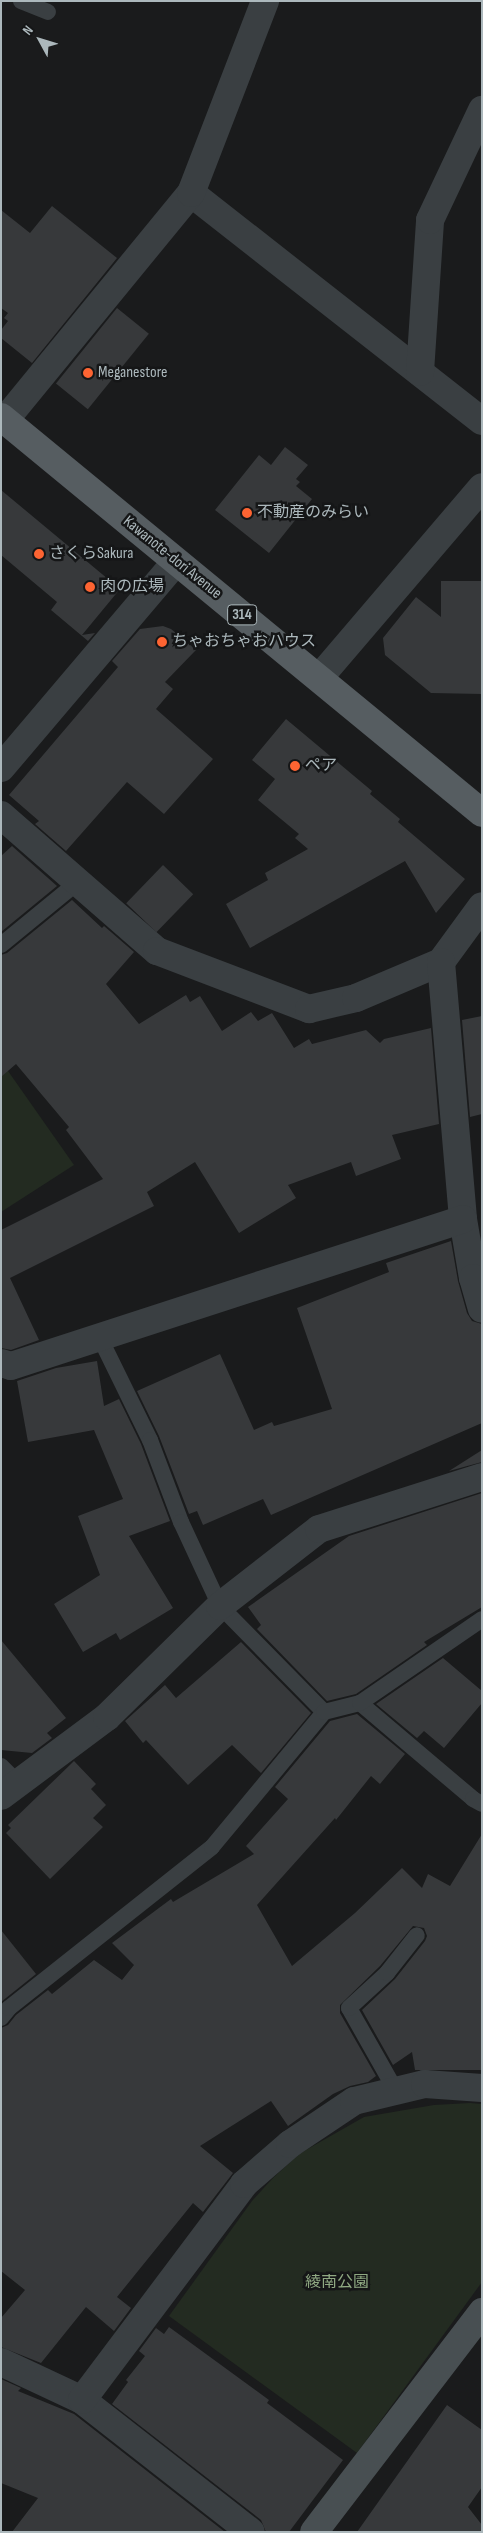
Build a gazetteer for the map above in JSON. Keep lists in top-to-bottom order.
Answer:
{
  "streets": {
    "main road": ["Kawanote-dori Avenue", "314"]
  },
  "parks": ["綾南公園"],
  "places": [
    "Meganestore",
    "不動産のみらい",
    "さくらSakura",
    "肉の広場",
    "ちゃおちゃおハウス",
    "ペア"
  ],
  "north": "top left"
}
